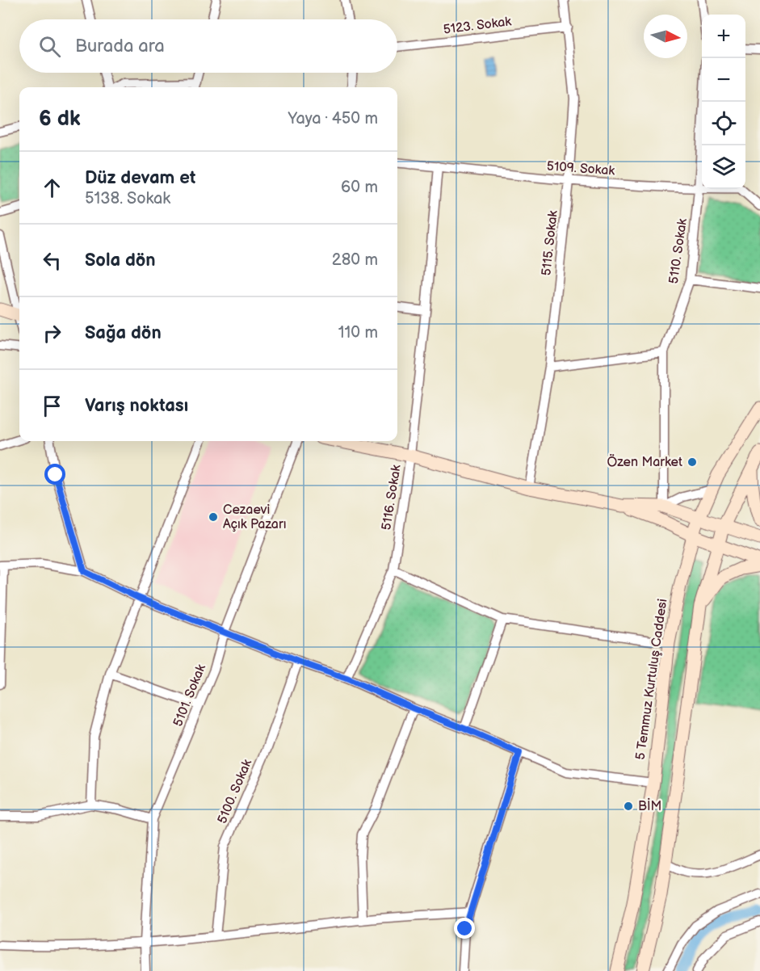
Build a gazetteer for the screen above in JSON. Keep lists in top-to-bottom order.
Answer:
{
  "streets": {
    "main road": ["5 Temmuz Kurtuluş Caddesi"],
    "street": [
      "5123. Sokak",
      "5109. Sokak",
      "5115. Sokak",
      "5110. Sokak",
      "5116. Sokak",
      "5101. Sokak",
      "5100. Sokak"
    ]
  },
  "crossings": [
    ["5123. Sokak", "5115. Sokak"],
    ["5109. Sokak", "5115. Sokak"],
    ["5109. Sokak", "5110. Sokak"],
    ["5109. Sokak", "5116. Sokak"]
  ],
  "places": ["Özen Market", "Cezaevi Açık Pazarı", "BİM"],
  "north": "right",
  "page": {
    "map_buttons": ["+", "−"],
    "search": "Burada ara",
    "heading": ["6 dk", "Yaya · 450 m"],
    "list": [
      ["Düz devam et", "5138. Sokak", "60 m"],
      ["Sola dön", "280 m"],
      ["Sağa dön", "110 m"],
      "Varış noktası"
    ]
  }
}
